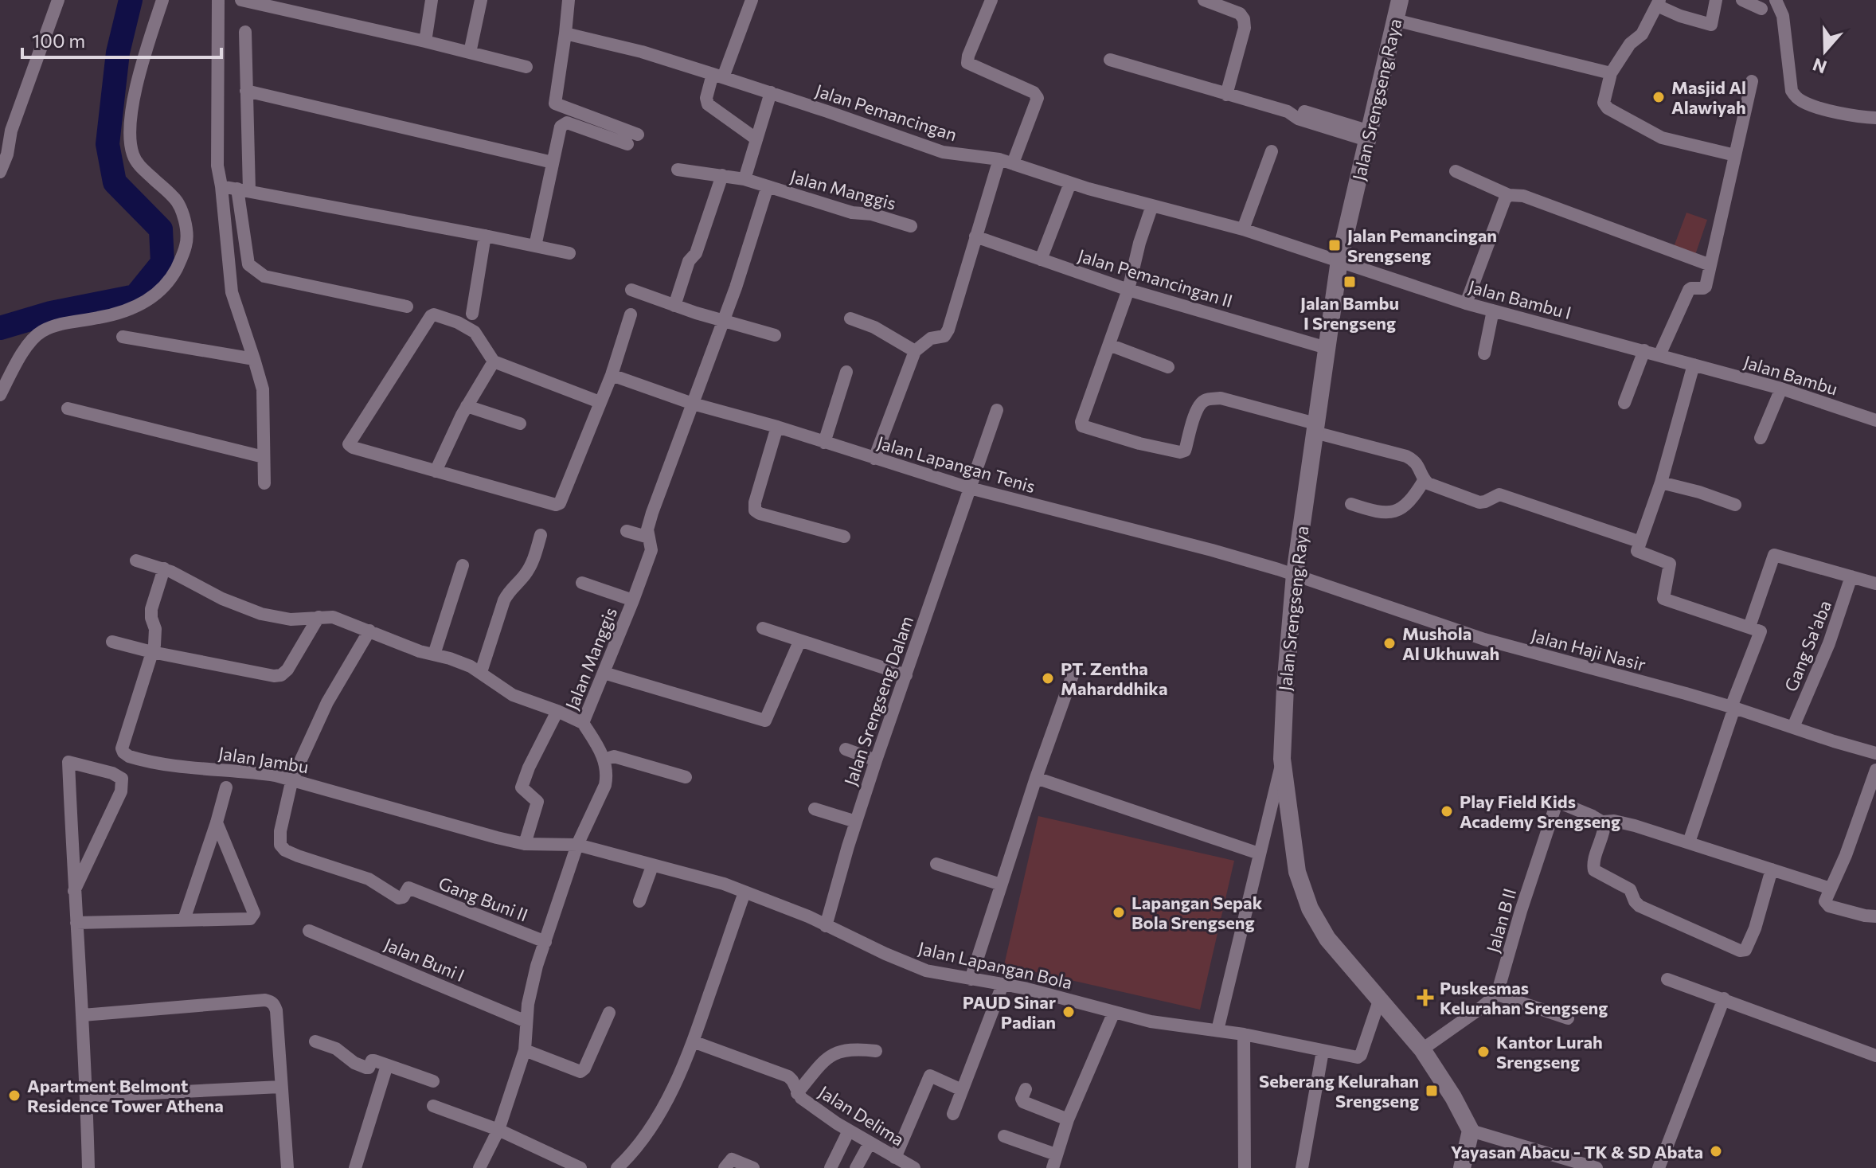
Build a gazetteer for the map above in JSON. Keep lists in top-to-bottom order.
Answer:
{
  "streets": {
    "main road": ["Jalan Srengseng Raya"],
    "street": [
      "Jalan Pemancingan",
      "Jalan Manggis",
      "Jalan Pemancingan II",
      "Jalan Bambu I",
      "Jalan Bambu",
      "Jalan Lapangan Tenis",
      "Gang Sa'aba",
      "Jalan Haji Nasir",
      "Jalan Srengseng Dalam",
      "Jalan Jambu",
      "Gang Buni II",
      "Jalan B II",
      "Jalan Buni I",
      "Jalan Lapangan Bola",
      "Jalan Delima"
    ]
  },
  "crossings": [
    ["Jalan Srengseng Raya", "Jalan Pemancingan"],
    ["Jalan Srengseng Raya", "Jalan Pemancingan II"],
    ["Jalan Srengseng Raya", "Jalan Bambu I"],
    ["Jalan Srengseng Raya", "Jalan Lapangan Tenis"],
    ["Jalan Srengseng Raya", "Jalan Haji Nasir"],
    ["Jalan Srengseng Raya", "Jalan Lapangan Bola"],
    ["Jalan Pemancingan", "Jalan Bambu I"],
    ["Jalan Manggis", "Jalan Lapangan Tenis"],
    ["Jalan Bambu I", "Jalan Bambu"],
    ["Jalan Lapangan Tenis", "Jalan Haji Nasir"],
    ["Jalan Lapangan Tenis", "Jalan Srengseng Dalam"],
    ["Gang Sa'aba", "Jalan Haji Nasir"],
    ["Jalan Srengseng Dalam", "Jalan Lapangan Bola"],
    ["Jalan Jambu", "Gang Buni II"],
    ["Jalan Jambu", "Jalan Lapangan Bola"]
  ],
  "places": {
    "other": [
      "Masjid Al Alawiyah",
      "Mushola Al Ukhuwah",
      "PT. Zentha Maharddhika",
      "Play Field Kids Academy Srengseng",
      "Lapangan Sepak Bola Srengseng",
      "PAUD Sinar Padian",
      "Kantor Lurah Srengseng",
      "Apartment Belmont Residence Tower Athena",
      "Yayasan Abacu - TK & SD Abata"
    ],
    "transit": ["Jalan Pemancingan Srengseng", "Jalan Bambu I Srengseng", "Seberang Kelurahan Srengseng"],
    "health": ["Puskesmas Kelurahan Srengseng"]
  },
  "scale_bar": "100 m",
  "north": "bottom"
}
